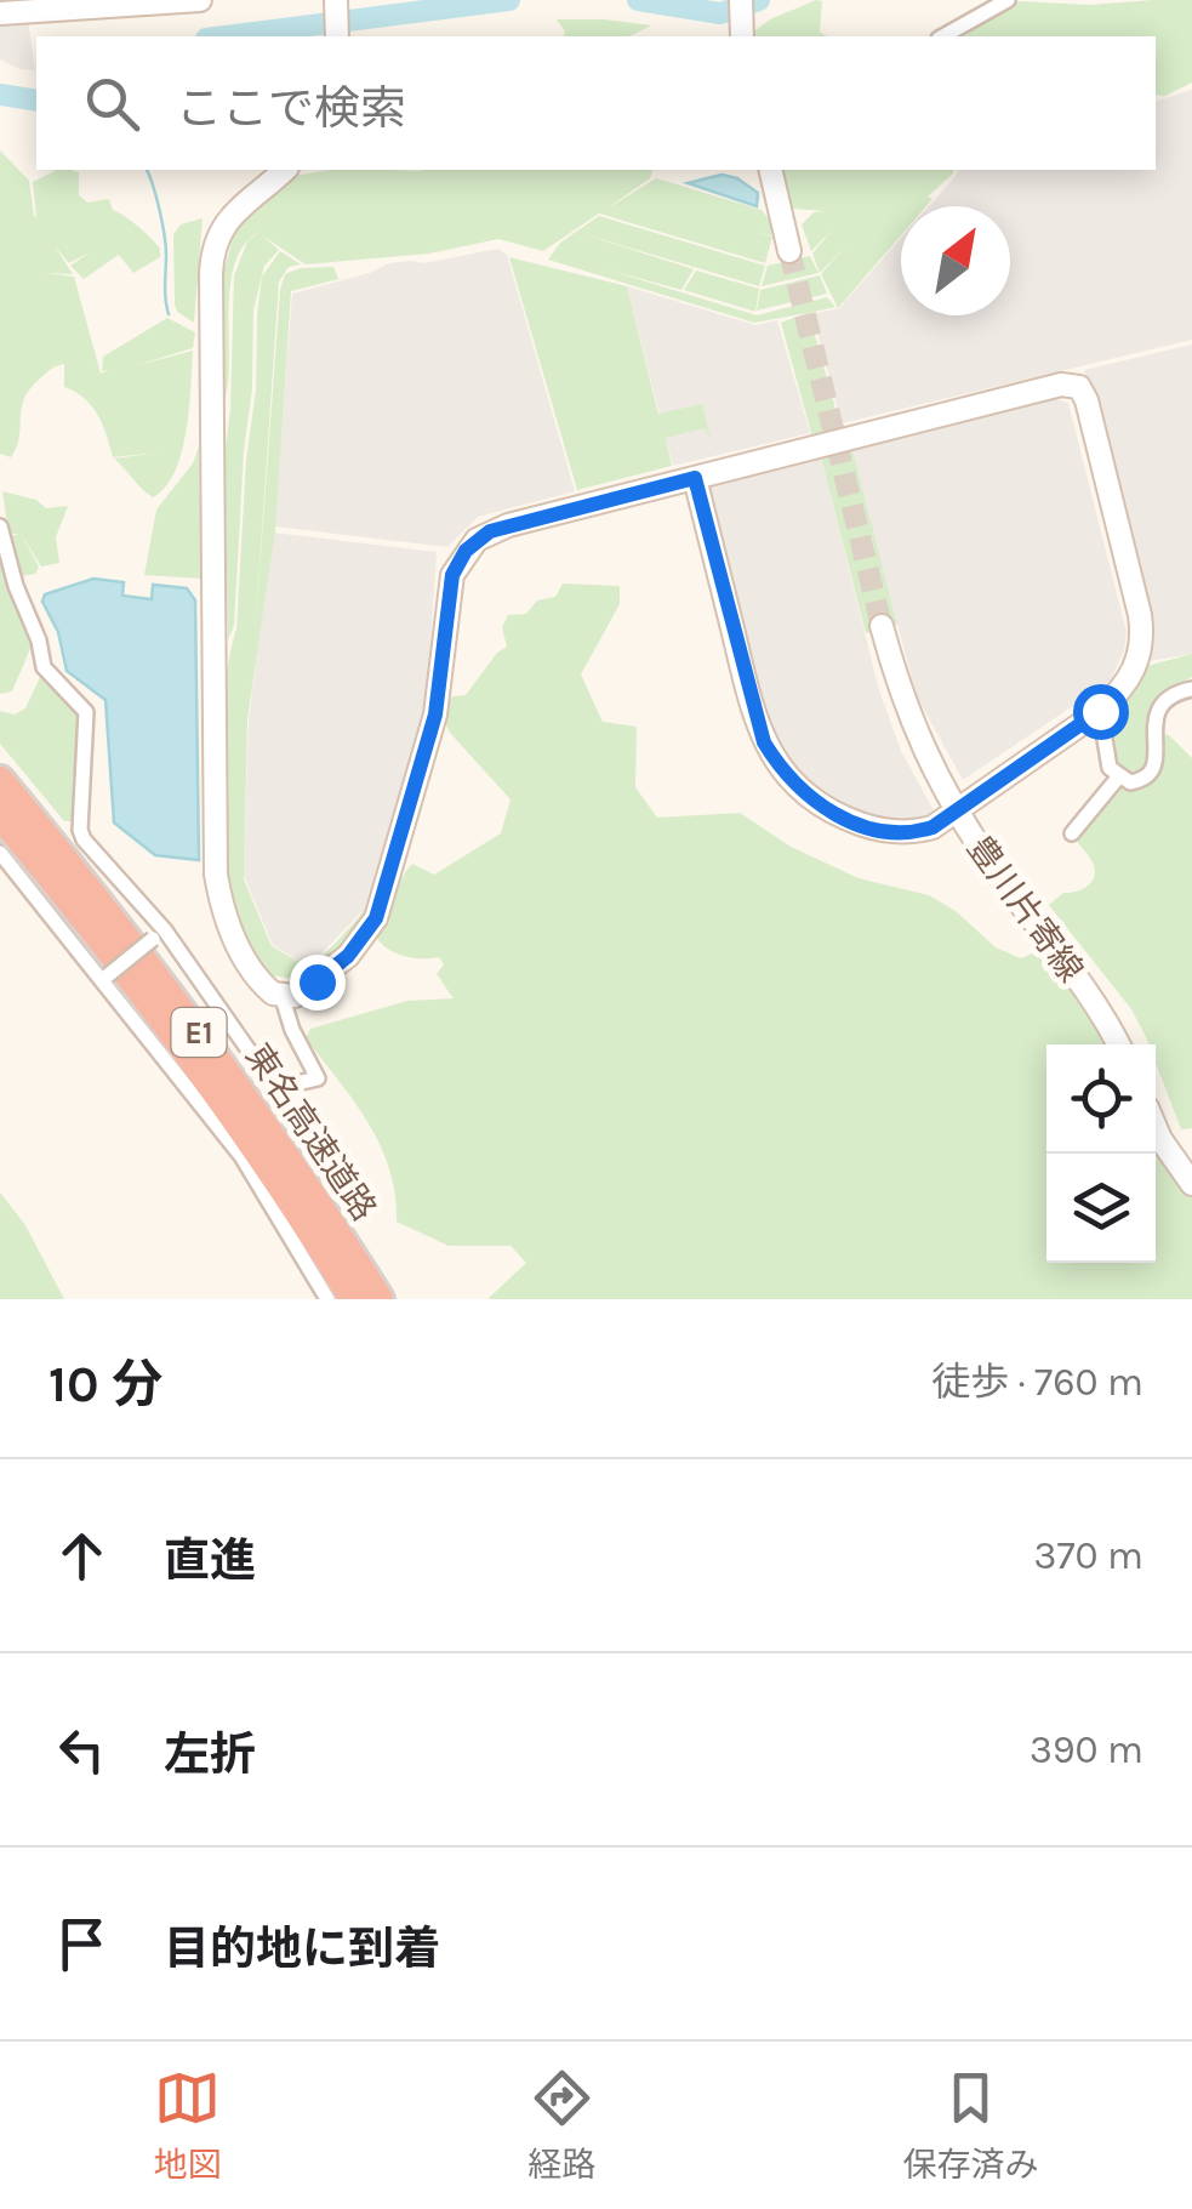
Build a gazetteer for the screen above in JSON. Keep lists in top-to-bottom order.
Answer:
{
  "streets": {
    "highway": ["E1", "東名高速道路"],
    "street": ["豊川片寄線"]
  },
  "north": "top right",
  "page": {
    "search": "ここで検索",
    "heading": ["10 分", "徒歩 · 760 m"],
    "list": [
      ["直進", "370 m"],
      ["左折", "390 m"],
      "目的地に到着"
    ],
    "nav": ["地図", "経路", "保存済み"]
  }
}
